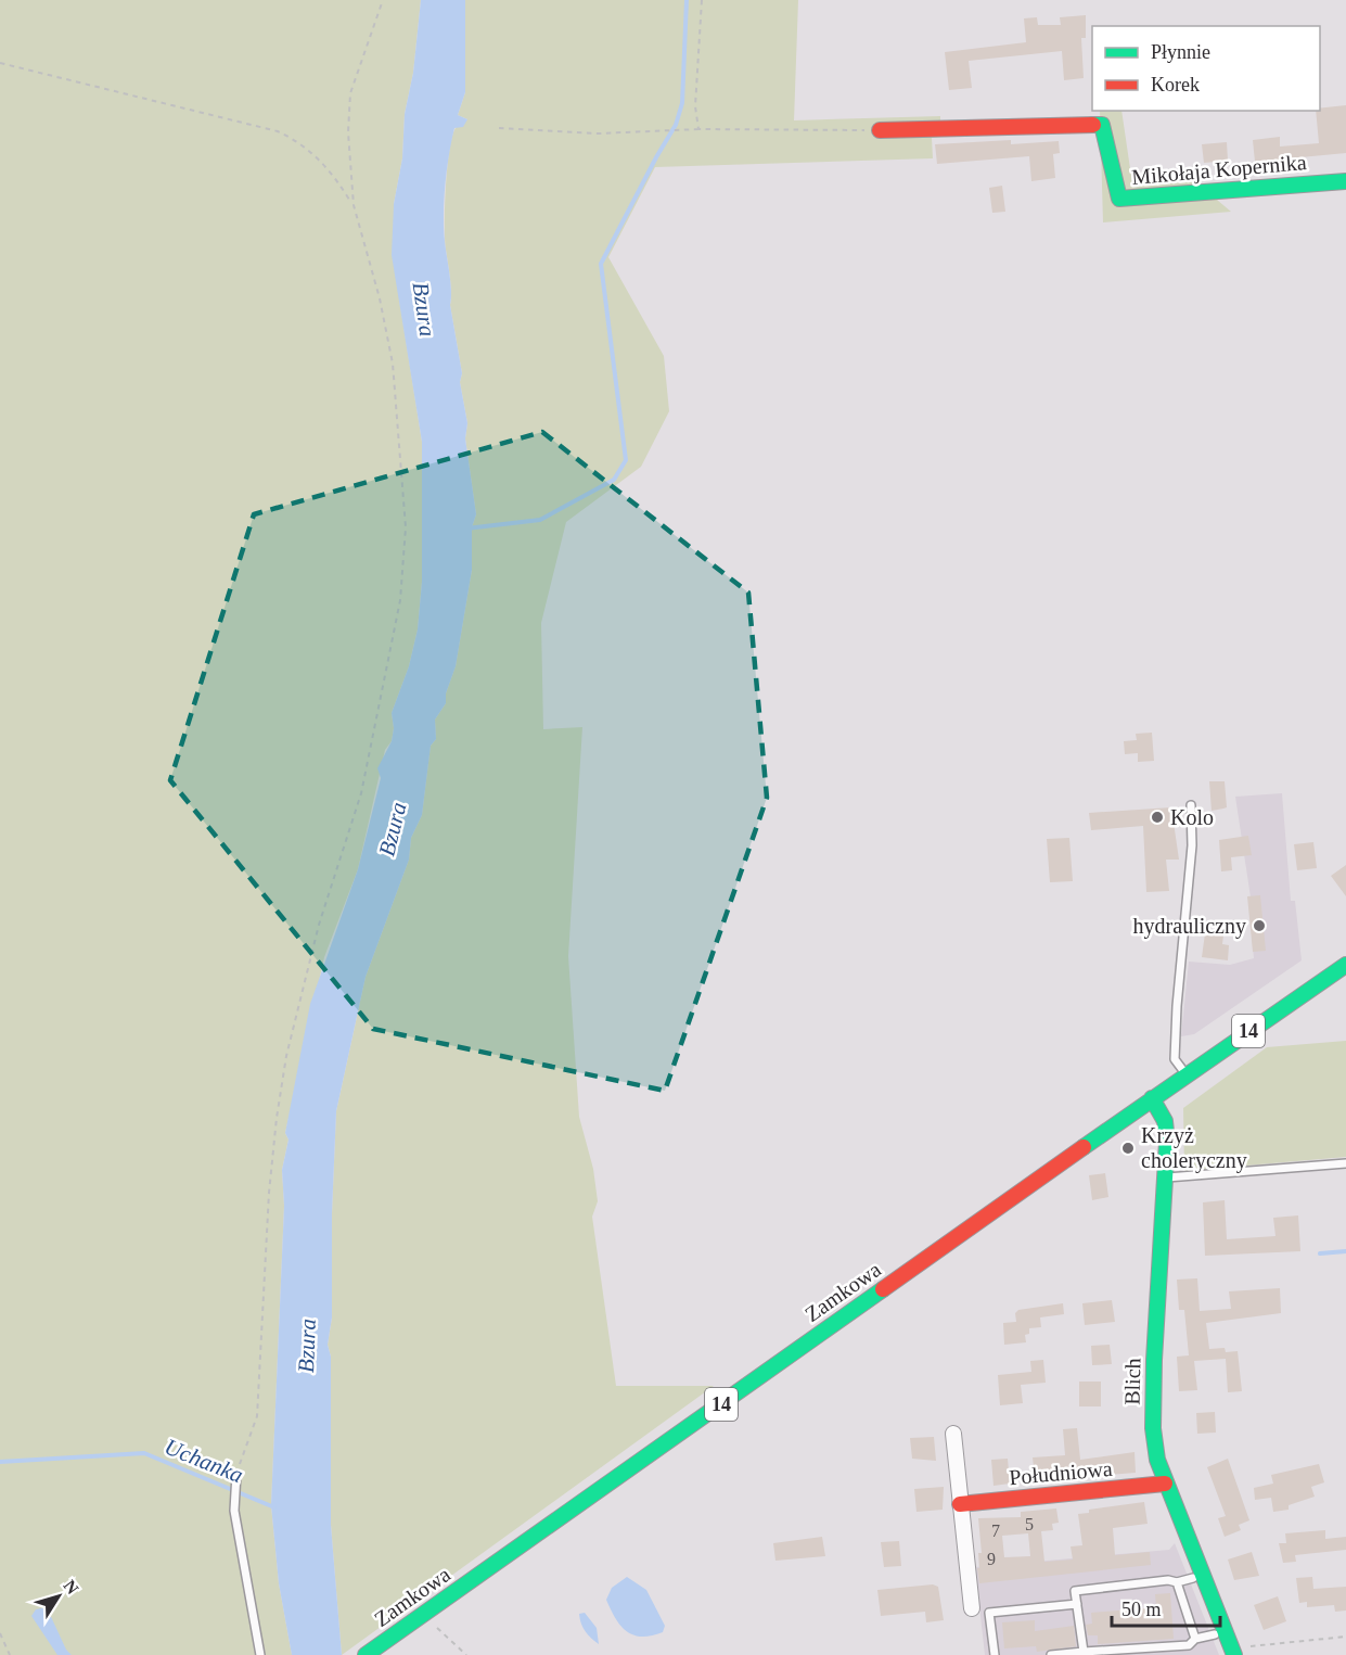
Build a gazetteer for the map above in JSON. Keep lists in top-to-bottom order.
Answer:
{
  "streets": {
    "street": [
      "Mikołaja Kopernika",
      "14",
      "Zamkowa",
      "Blich",
      "Południowa"
    ]
  },
  "crossings": [
    ["Zamkowa", "Blich"],
    ["Blich", "Południowa"]
  ],
  "water": ["Bzura", "Uchanka"],
  "places": ["Kolo", "hydrauliczny", "Krzyż choleryczny"],
  "house_numbers": ["5", "7", "9"],
  "legend": ["Płynnie", "Korek"],
  "scale_bar": "50 m",
  "north": "top right"
}
